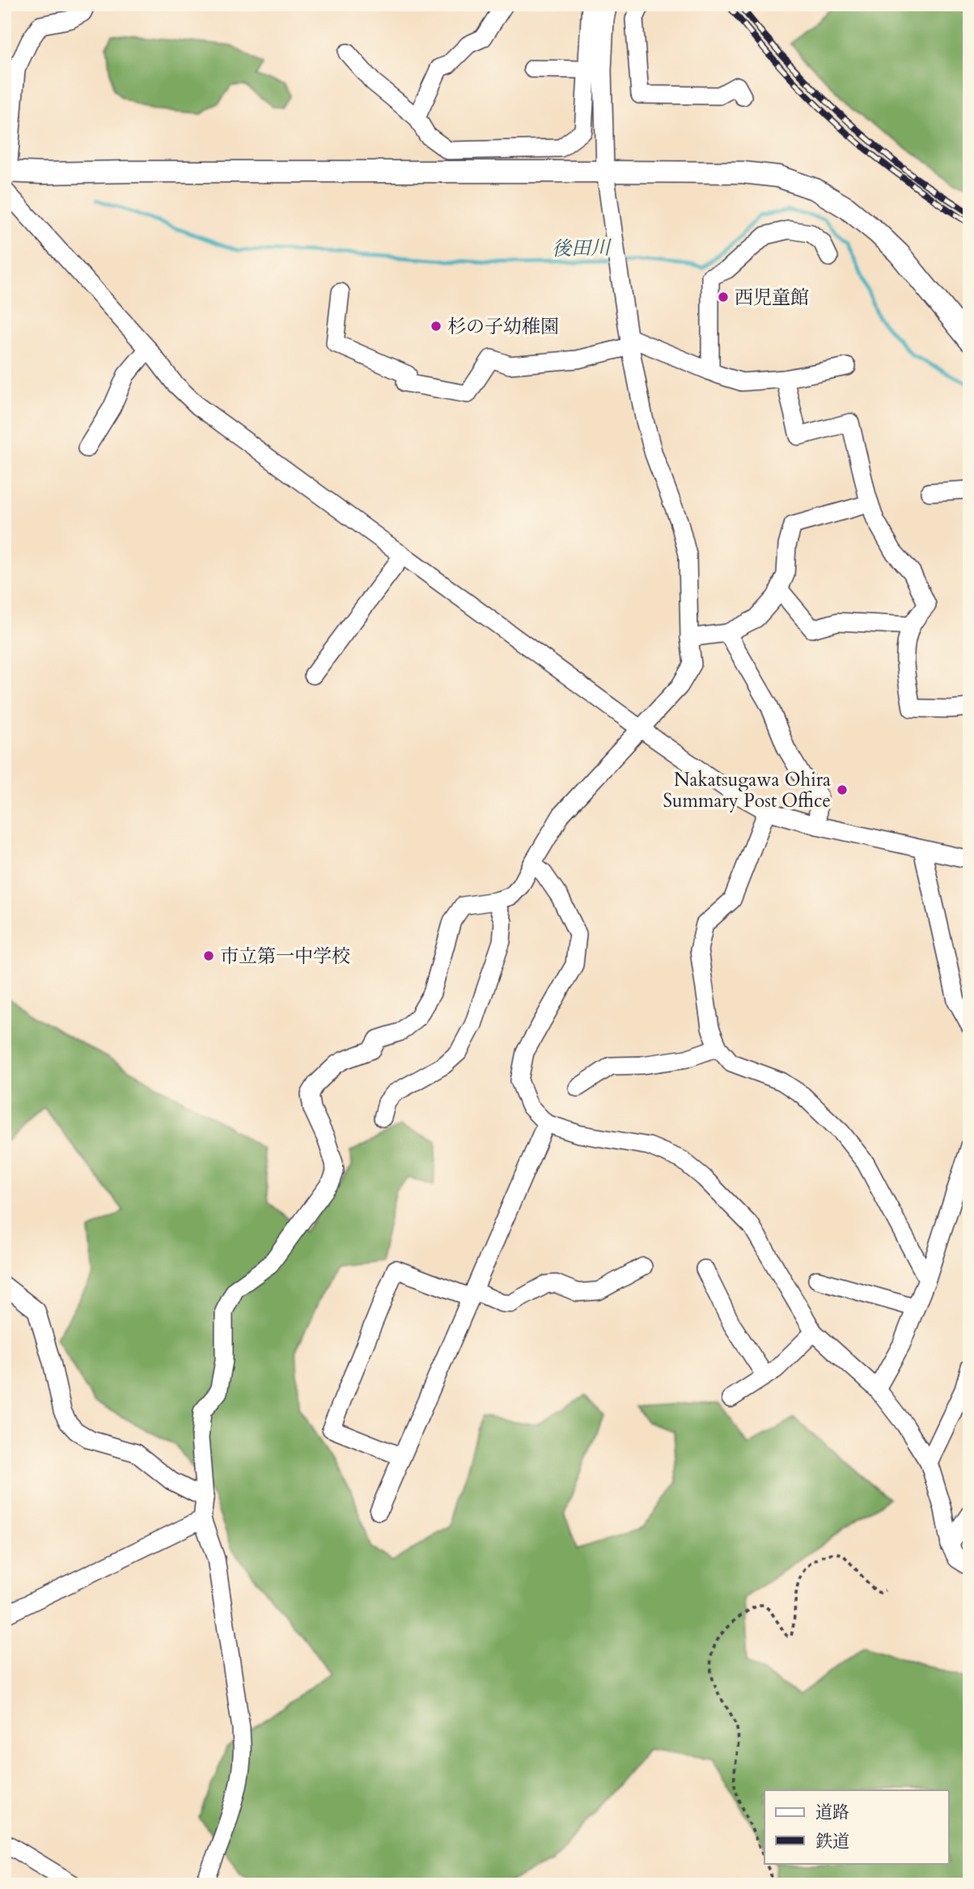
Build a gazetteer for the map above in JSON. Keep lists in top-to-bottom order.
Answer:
{
  "water": ["後田川"],
  "places": [
    "西児童館",
    "杉の子幼稚園",
    "Nakatsugawa Ohira Summary Post Office",
    "市立第一中学校"
  ],
  "legend": ["道路", "鉄道"]
}
